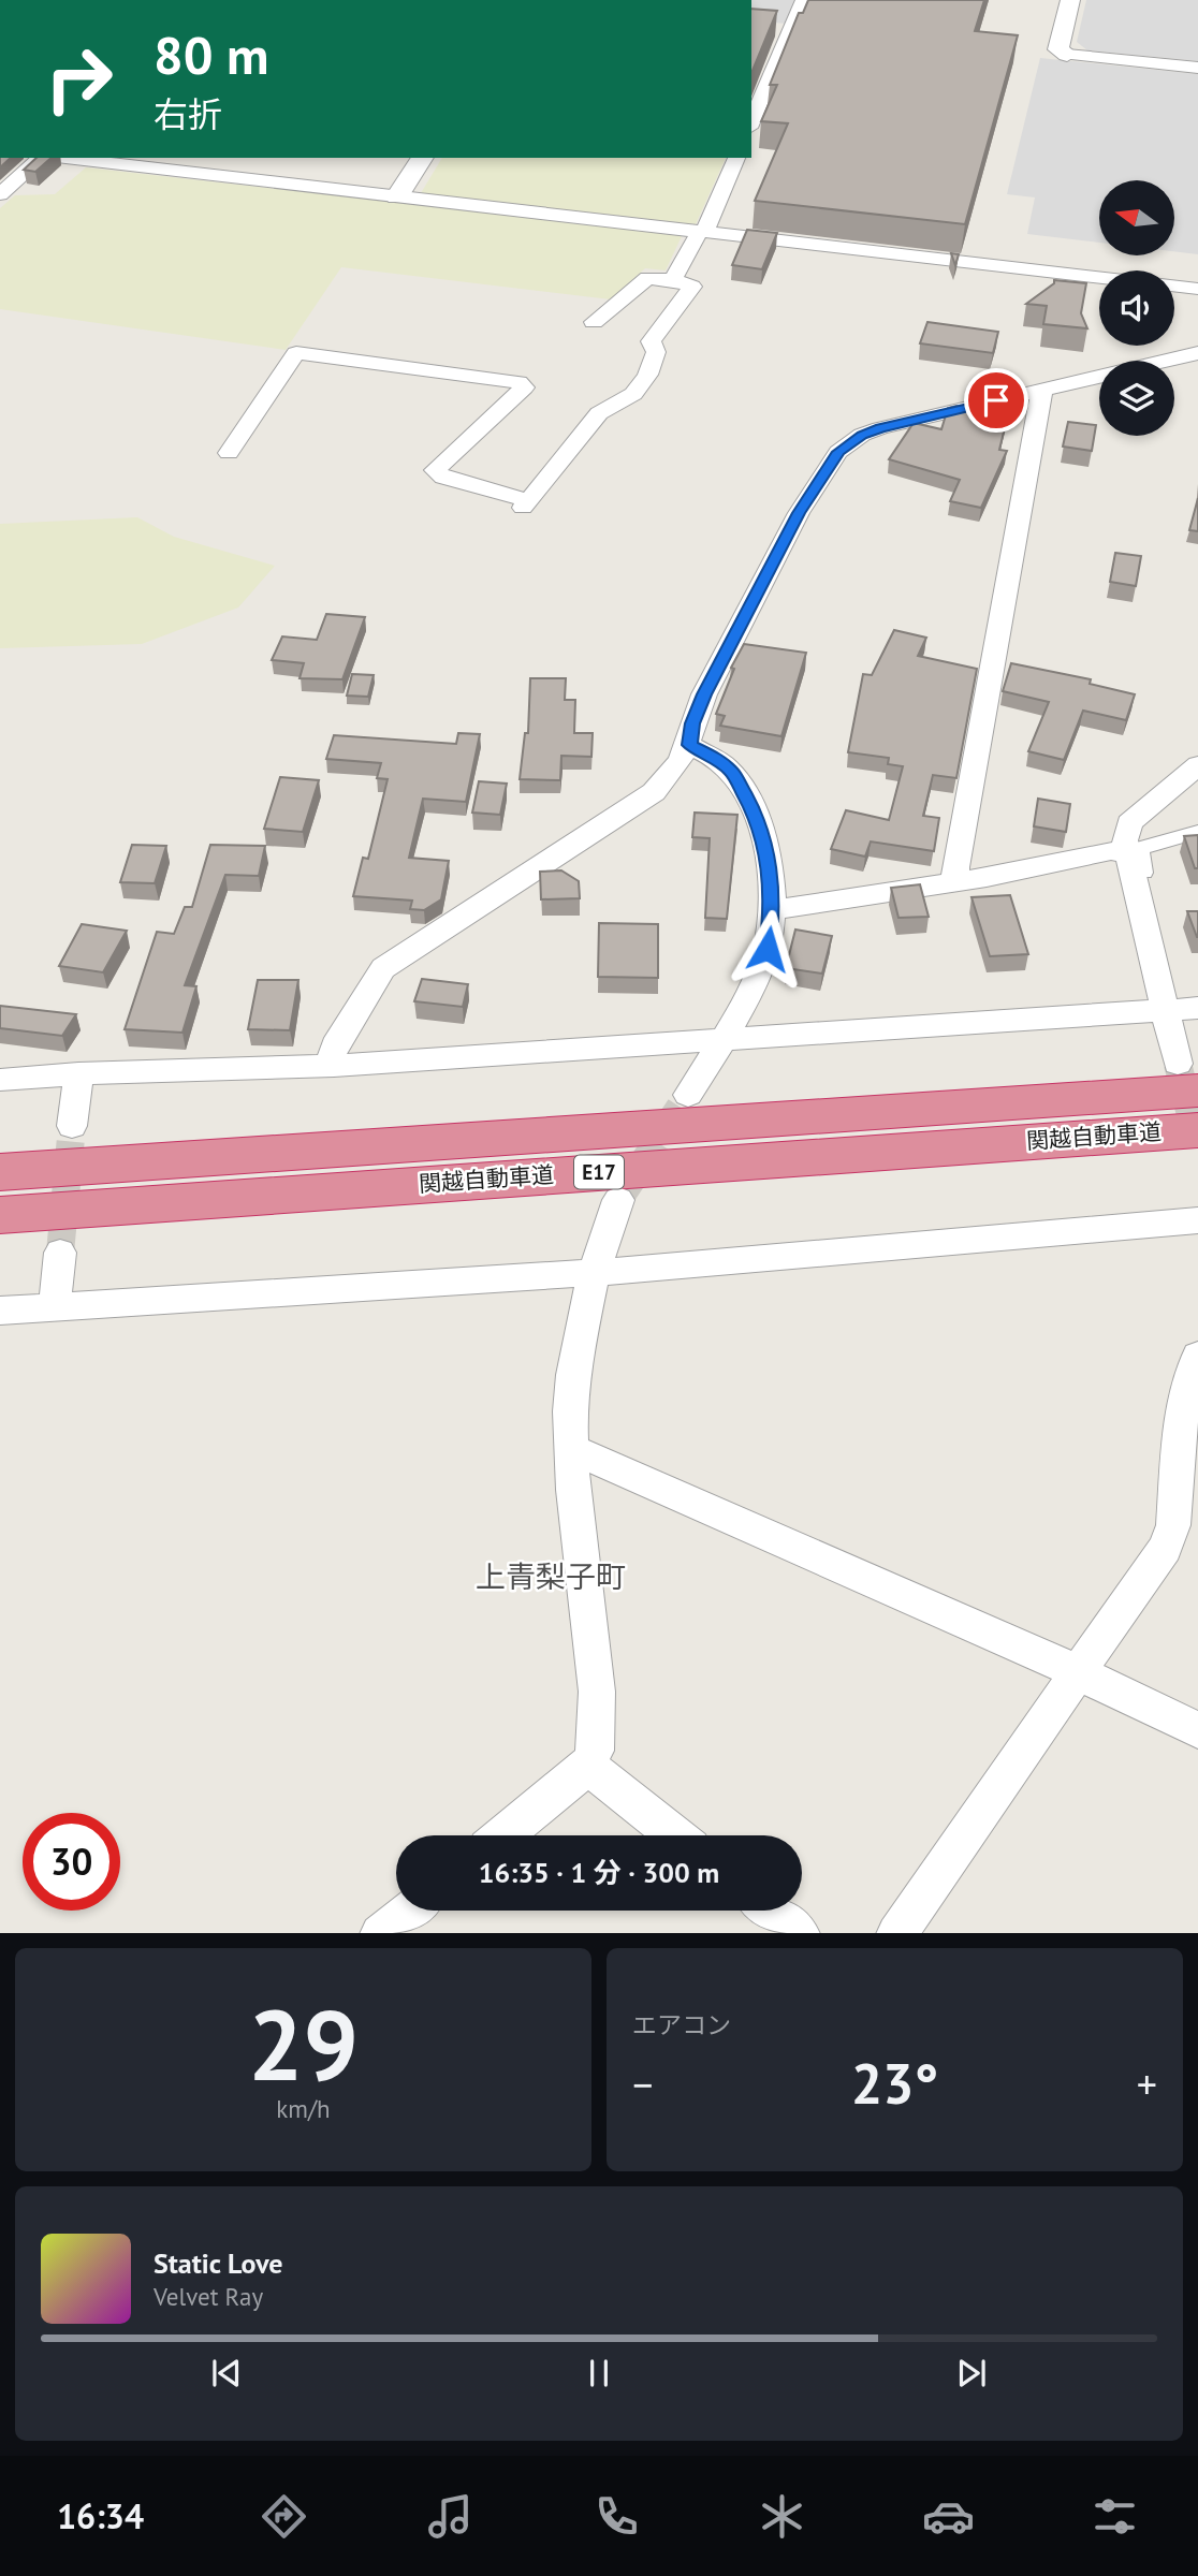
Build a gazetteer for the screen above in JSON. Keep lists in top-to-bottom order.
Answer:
{
  "streets": {
    "highway": ["関越自動車道", "E17"]
  },
  "districts": ["上青梨子町"],
  "north": "left",
  "page": {
    "turn": ["80 m", "右折"],
    "limit": "30",
    "trip": "16:35 · 1 分 · 300 m",
    "tile": [
      ["29", "km/h"],
      "エアコン"
    ],
    "heat": ["−", "23°", "+"],
    "song": ["Static Love", "Velvet Ray"],
    "tabs": "16:34"
  }
}
